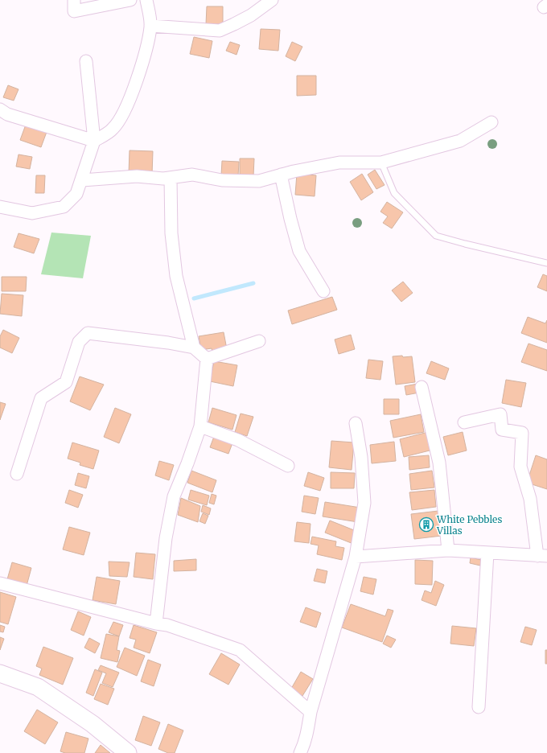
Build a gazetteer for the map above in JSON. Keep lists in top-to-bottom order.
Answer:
{
  "places": {
    "building": ["White Pebbles Villas"]
  }
}
